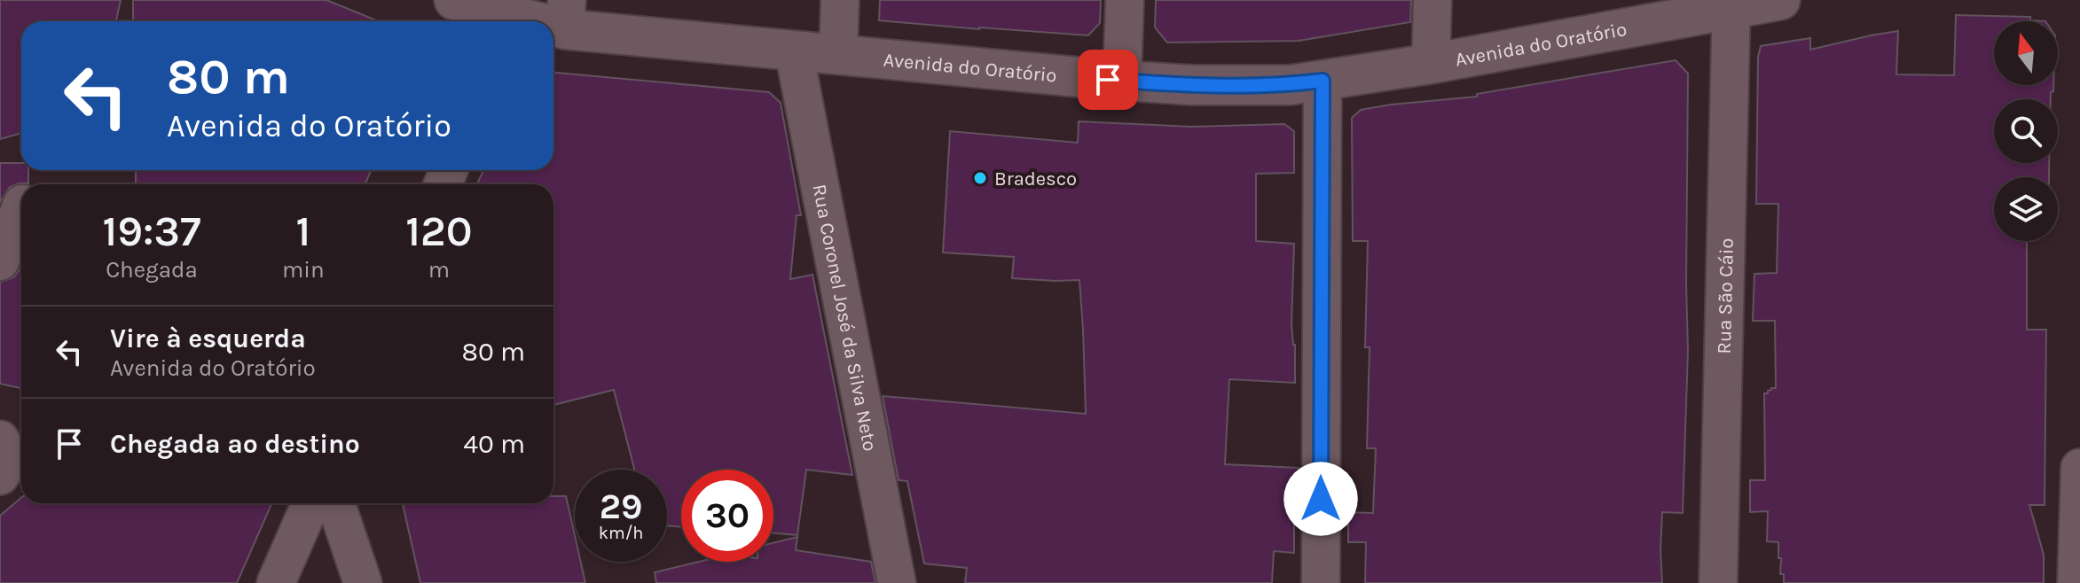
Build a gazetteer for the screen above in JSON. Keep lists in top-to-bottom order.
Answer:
{
  "streets": {
    "main road": ["Avenida do Oratório"],
    "street": ["Rua São Cáio", "Rua Coronel José da Silva Neto"]
  },
  "crossings": [
    ["Avenida do Oratório", "Rua São Cáio"],
    ["Avenida do Oratório", "Rua Coronel José da Silva Neto"]
  ],
  "places": ["Bradesco"],
  "north": "top",
  "page": {
    "turn": ["80 m", "Avenida do Oratório"],
    "eta": [
      "19:37",
      "Chegada",
      "1",
      "min",
      "120",
      "m"
    ],
    "list": [
      {
        "name": "Vire à esquerda",
        "note": "Avenida do Oratório",
        "value": "80 m"
      },
      {
        "name": "Chegada ao destino",
        "value": "40 m"
      }
    ],
    "speed": "29 km/h",
    "limit": "30"
  }
}
